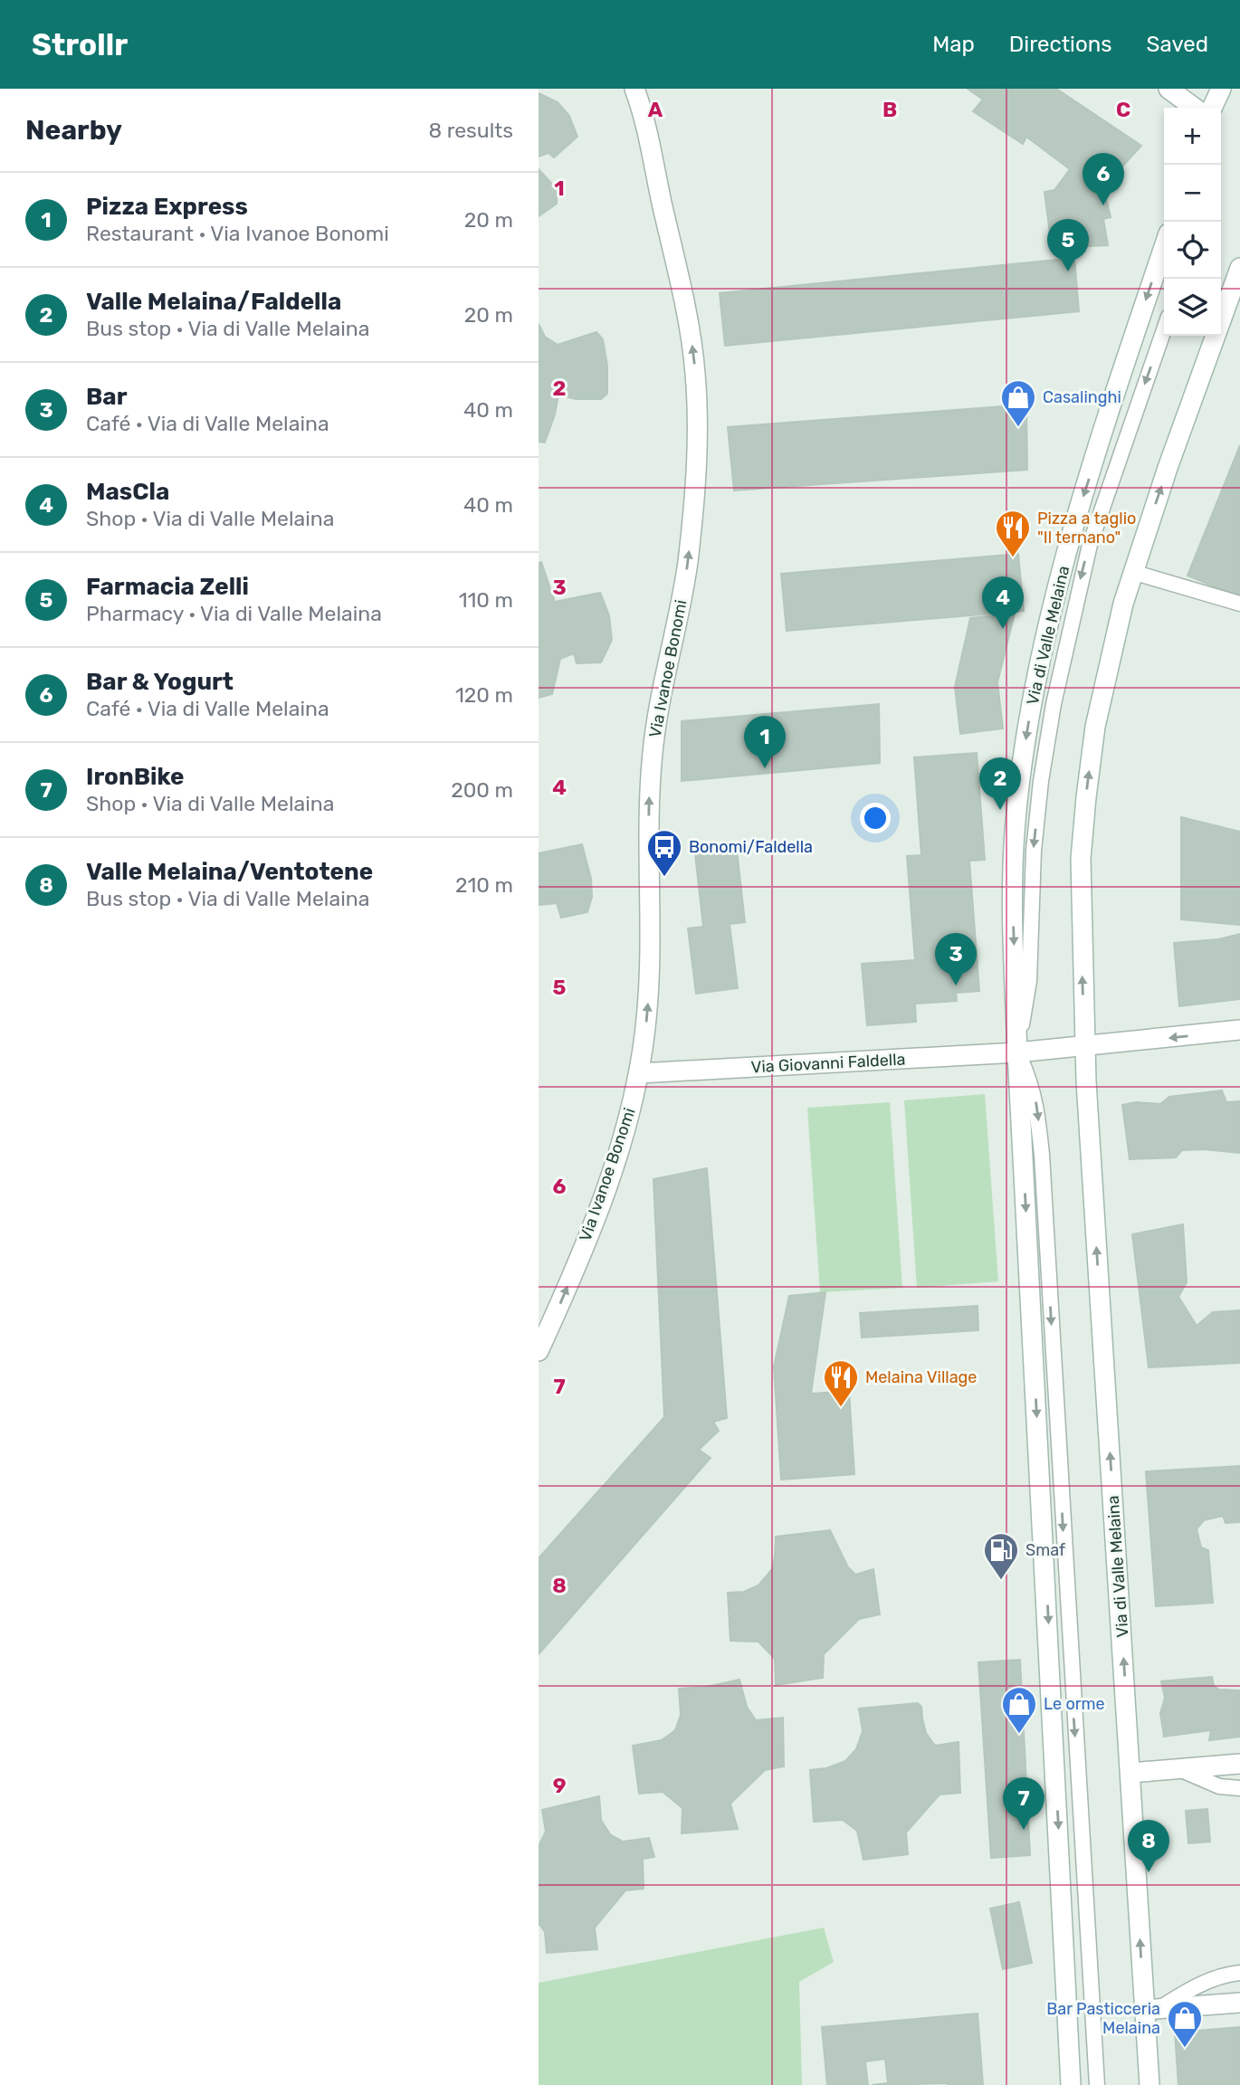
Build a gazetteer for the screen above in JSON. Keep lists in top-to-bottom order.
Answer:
{
  "streets": {
    "main road": ["Via di Valle Melaina", "Via Ivanoe Bonomi", "Via Giovanni Faldella"]
  },
  "crossings": [
    ["Via di Valle Melaina", "Via Giovanni Faldella"],
    ["Via Ivanoe Bonomi", "Via Giovanni Faldella"]
  ],
  "one_way": ["Via Ivanoe Bonomi"],
  "places": {
    "shop": ["Casalinghi", "Le orme", "Bar Pasticceria Melaina"],
    "restaurant": ["Pizza a taglio \"Il ternano\"", "Melaina Village"],
    "bus stop": ["Bonomi/Faldella"],
    "fuel station": ["Smaf"]
  },
  "page": {
    "header": "Strollr",
    "nav": ["Map", "Directions", "Saved"],
    "heading": ["Nearby", "8 results"],
    "map_buttons": ["+", "−"],
    "pins": [
      "6",
      "5",
      "4",
      "1",
      "2",
      "3",
      "7",
      "8"
    ],
    "list": [
      {
        "mark": "1",
        "name": "Pizza Express",
        "note": "Restaurant · Via Ivanoe Bonomi",
        "value": "20 m"
      },
      {
        "mark": "2",
        "name": "Valle Melaina/Faldella",
        "note": "Bus stop · Via di Valle Melaina",
        "value": "20 m"
      },
      {
        "mark": "3",
        "name": "Bar",
        "note": "Café · Via di Valle Melaina",
        "value": "40 m"
      },
      {
        "mark": "4",
        "name": "MasCla",
        "note": "Shop · Via di Valle Melaina",
        "value": "40 m"
      },
      {
        "mark": "5",
        "name": "Farmacia Zelli",
        "note": "Pharmacy · Via di Valle Melaina",
        "value": "110 m"
      },
      {
        "mark": "6",
        "name": "Bar & Yogurt",
        "note": "Café · Via di Valle Melaina",
        "value": "120 m"
      },
      {
        "mark": "7",
        "name": "IronBike",
        "note": "Shop · Via di Valle Melaina",
        "value": "200 m"
      },
      {
        "mark": "8",
        "name": "Valle Melaina/Ventotene",
        "note": "Bus stop · Via di Valle Melaina",
        "value": "210 m"
      }
    ]
  },
  "grid": {
    "columns": ["A", "B", "C"],
    "rows": [
      "1",
      "2",
      "3",
      "4",
      "5",
      "6",
      "7",
      "8",
      "9"
    ]
  }
}
